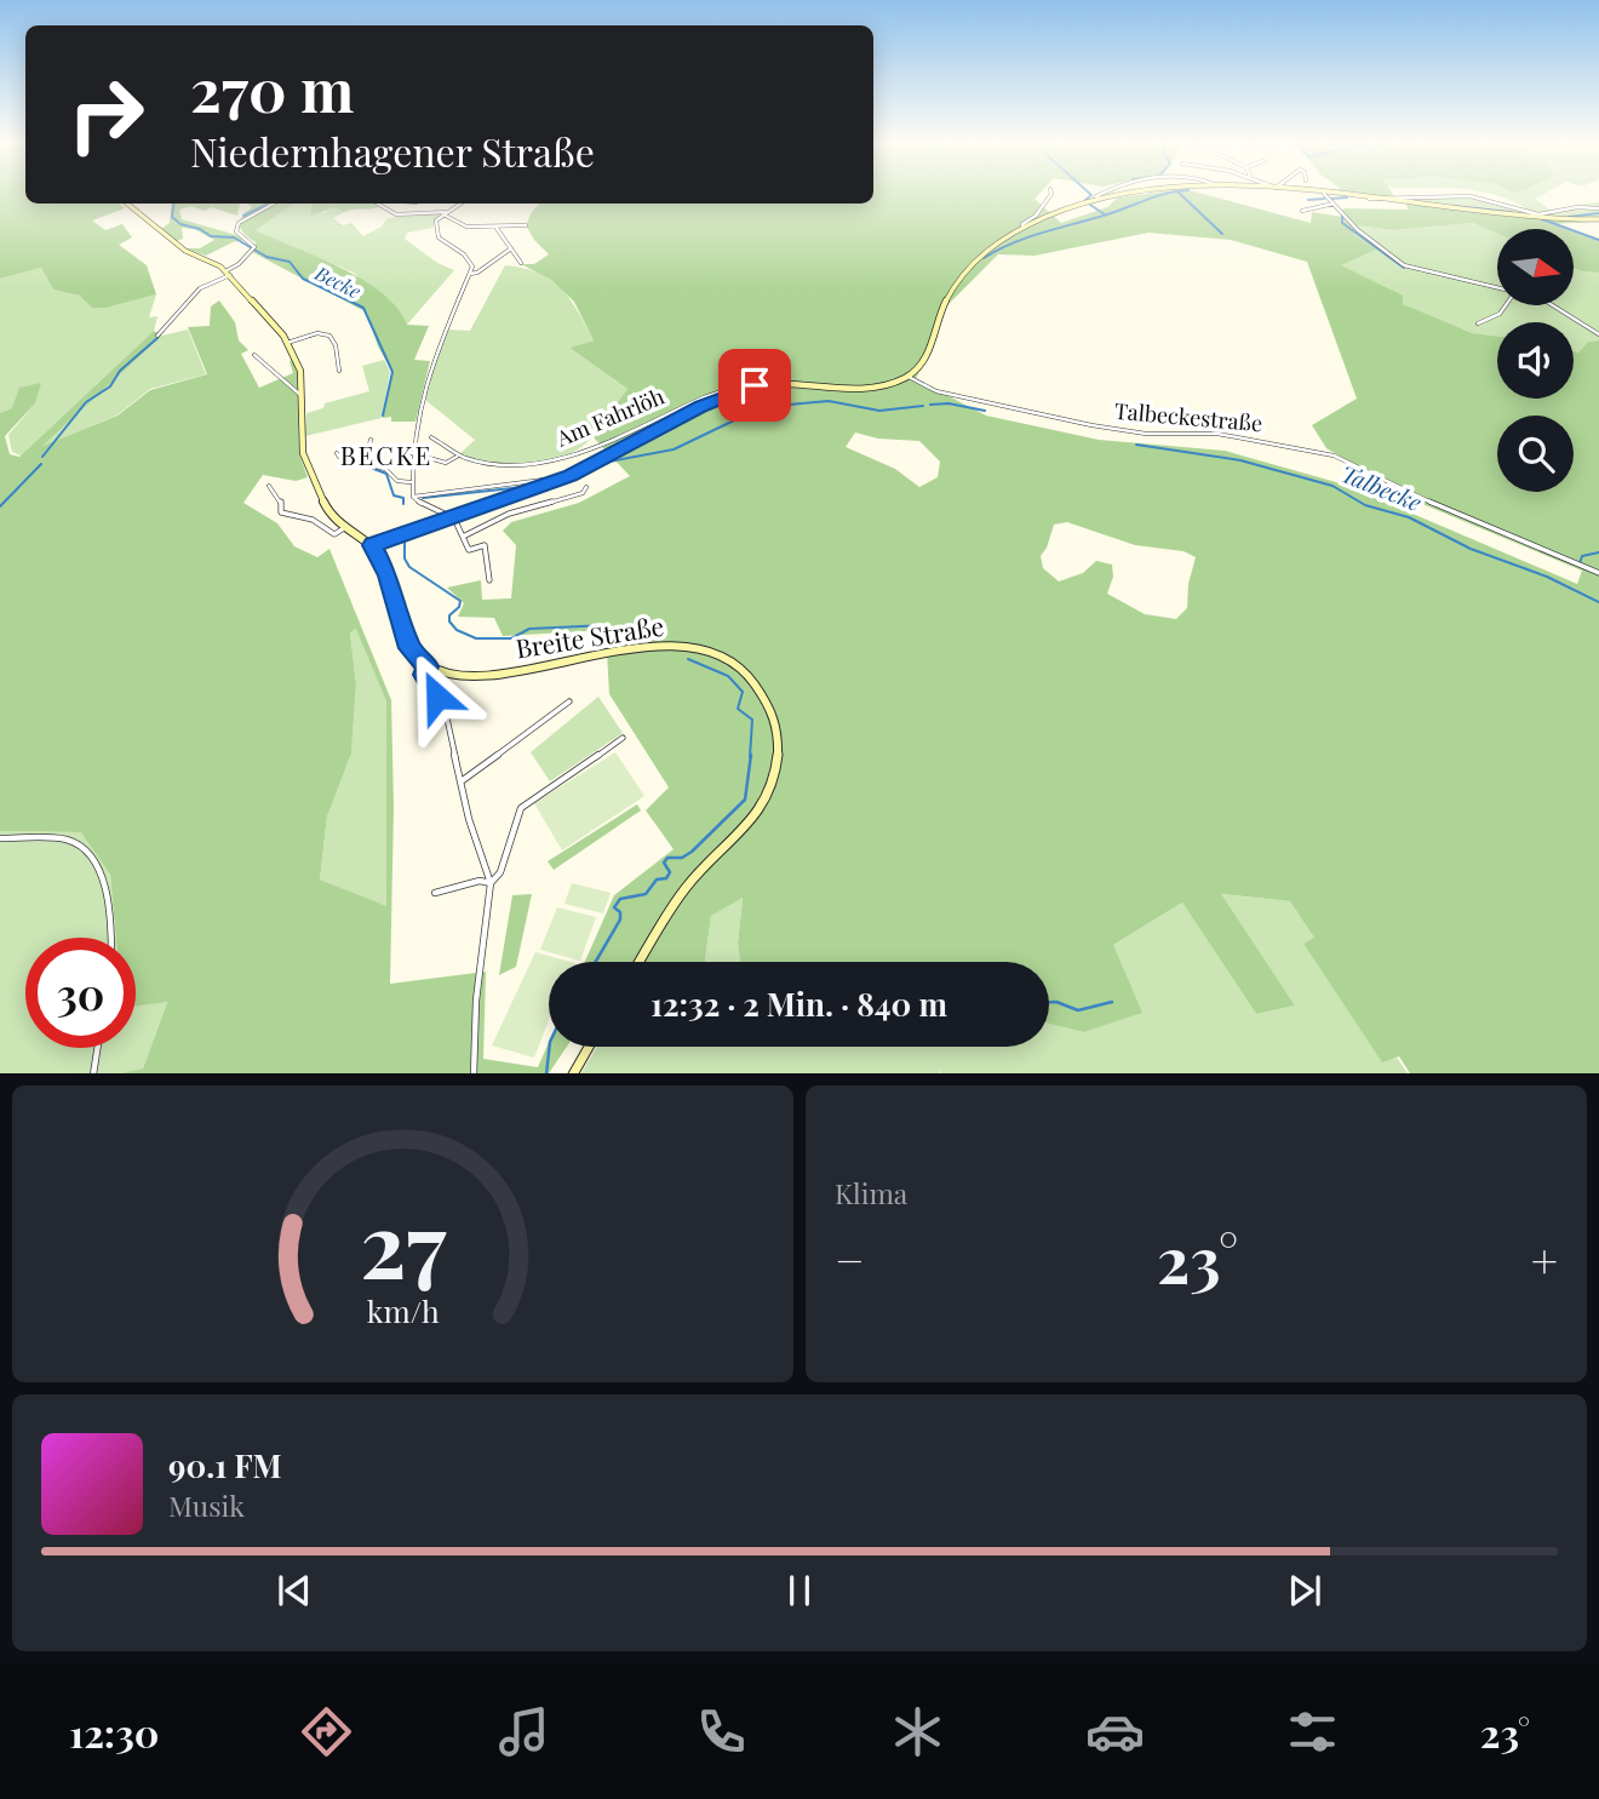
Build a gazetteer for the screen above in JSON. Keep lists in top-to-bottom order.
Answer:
{
  "streets": {
    "main road": ["Breite Straße"],
    "street": ["Am Fahrlöh", "Talbeckestraße"]
  },
  "districts": ["BECKE"],
  "water": ["Becke", "Talbecke"],
  "north": "right",
  "page": {
    "turn": ["270 m", "Niedernhagener Straße"],
    "limit": "30",
    "trip": "12:32 · 2 Min. · 840 m",
    "tile": "Klima",
    "heat": ["−", "23°", "+"],
    "song": ["90.1 FM", "Musik"],
    "tabs": ["12:30", "23°"],
    "gauge": ["27", "km/h"]
  }
}
